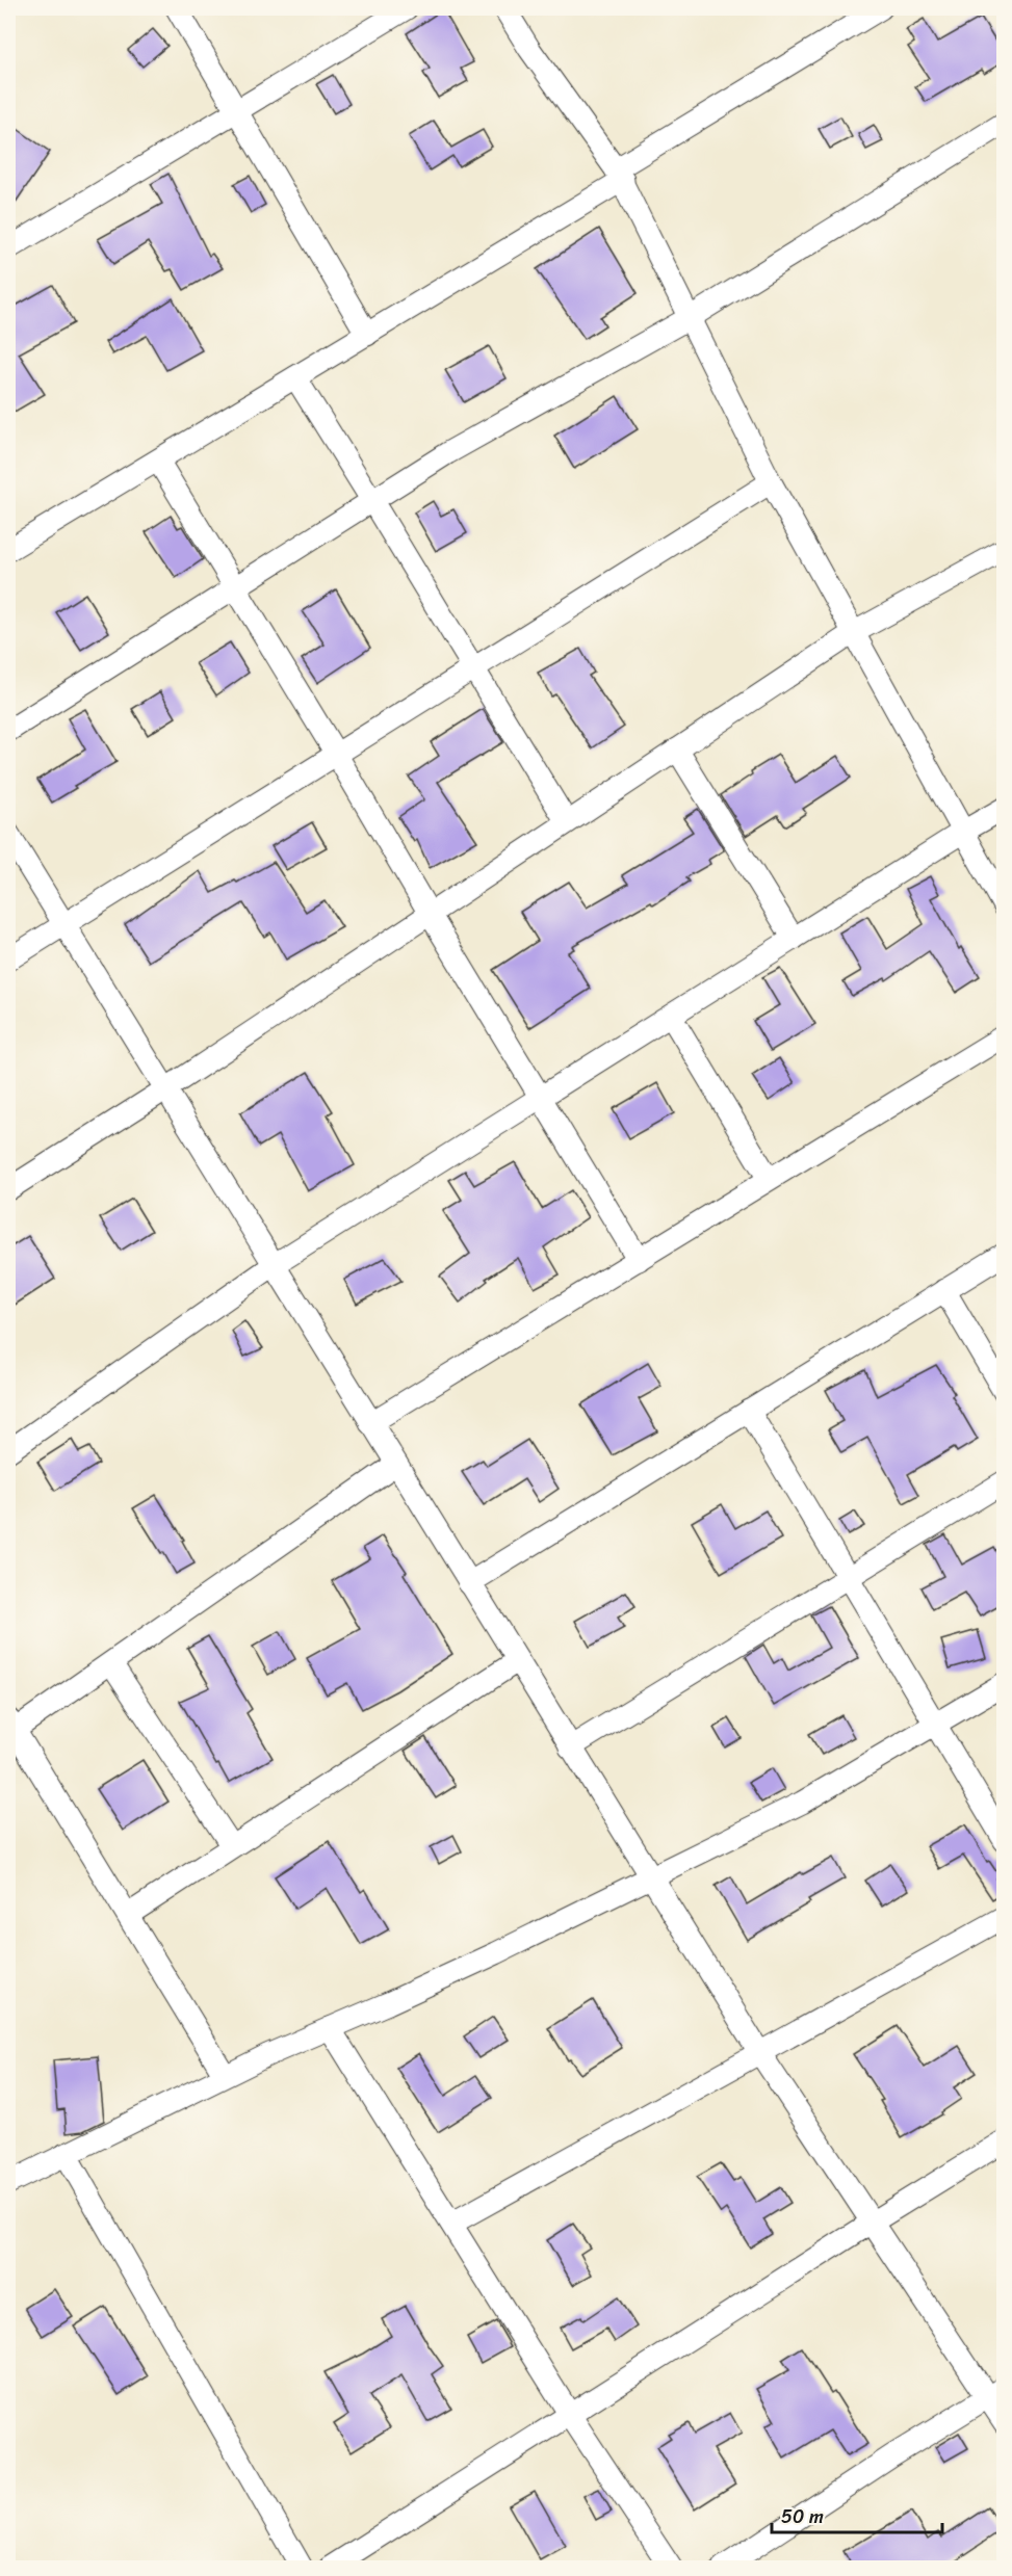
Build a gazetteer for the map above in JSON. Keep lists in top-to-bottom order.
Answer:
{
  "scale_bar": "50 m"
}
